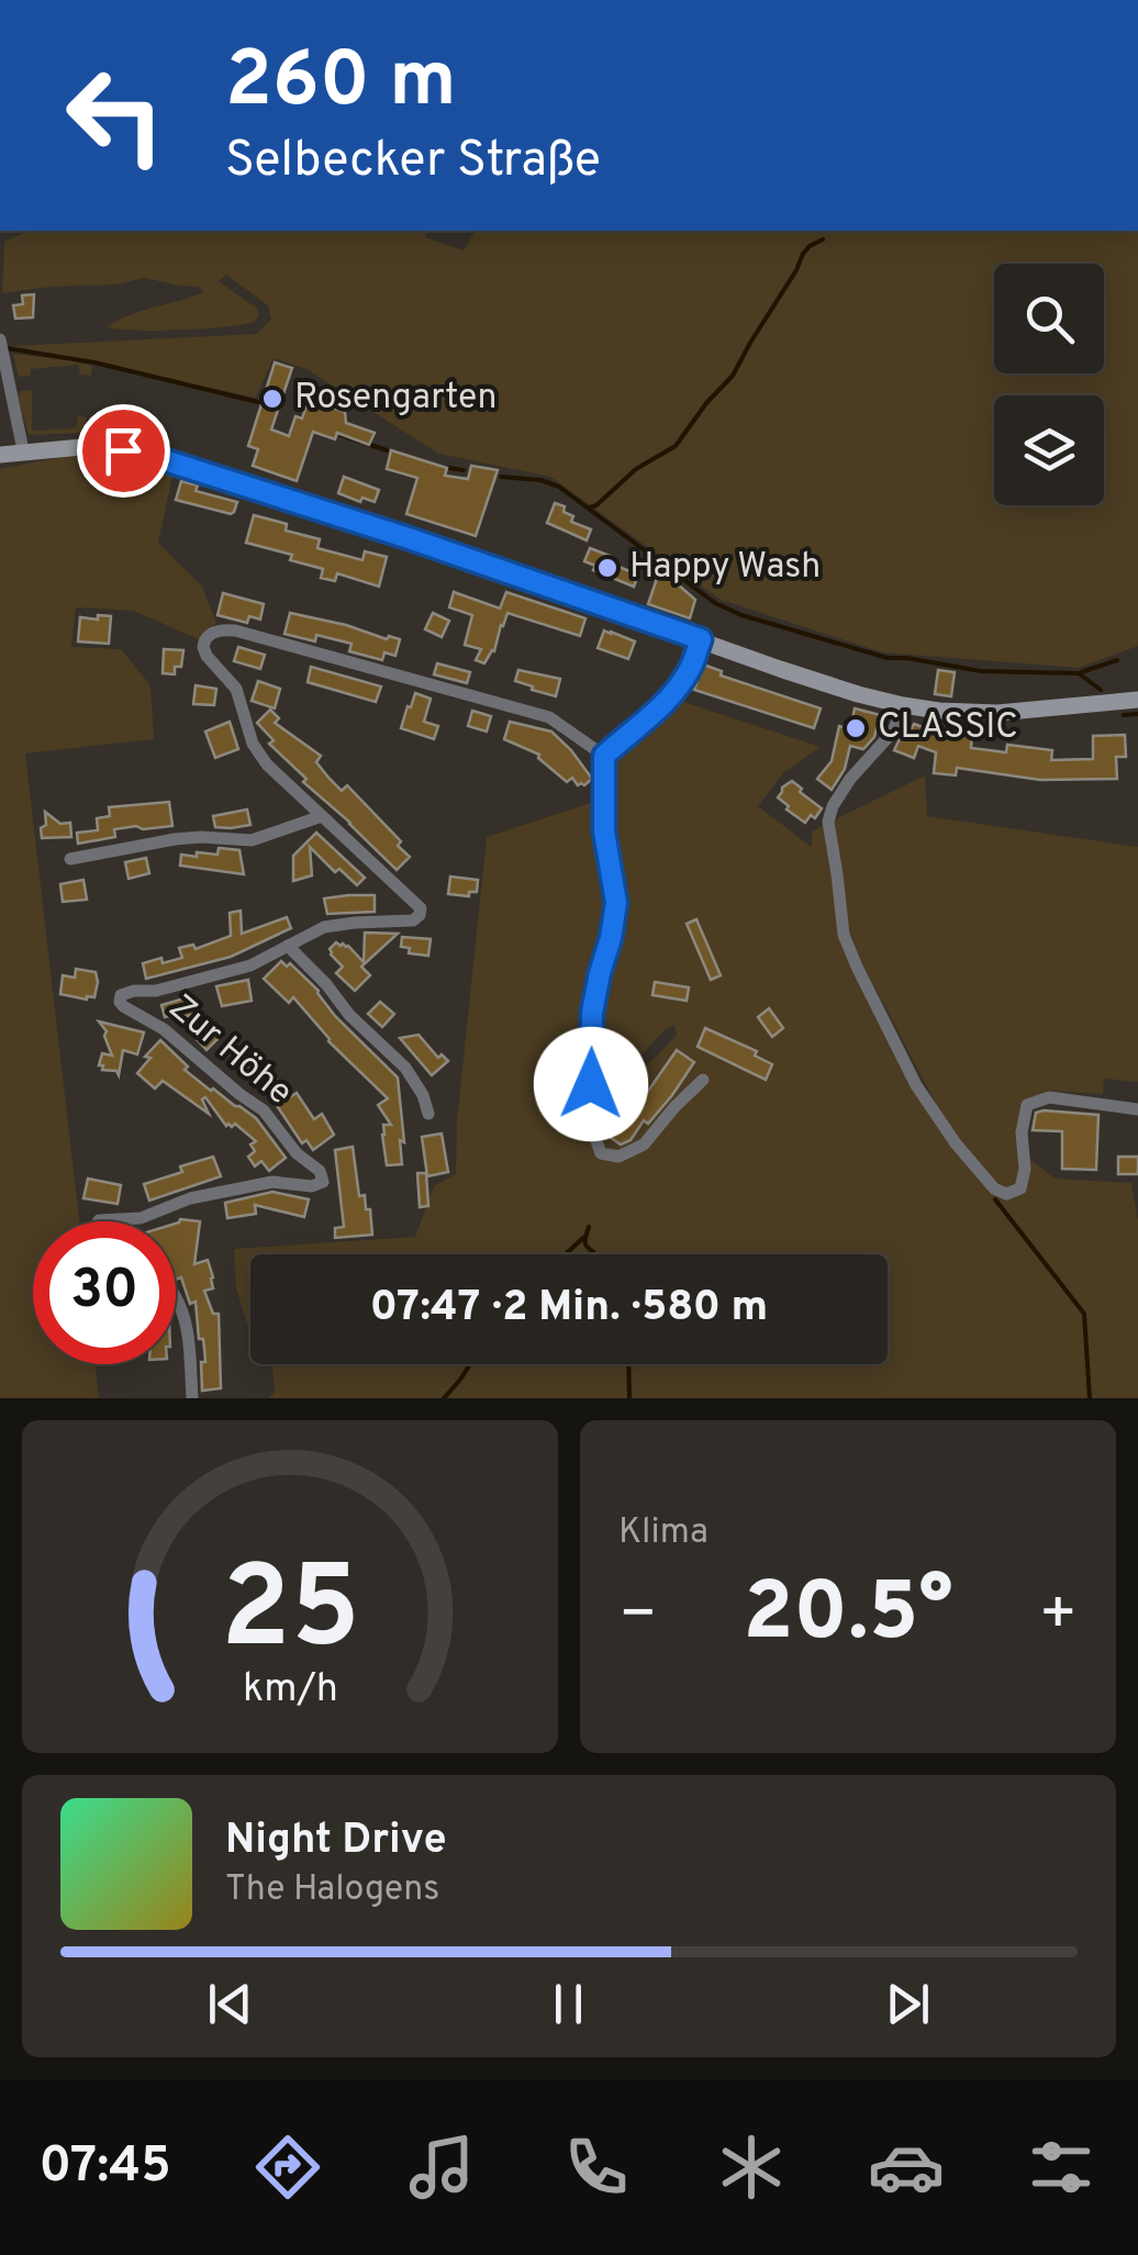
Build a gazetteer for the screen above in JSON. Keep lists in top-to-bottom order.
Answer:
{
  "streets": {
    "street": ["Zur Höhe"]
  },
  "places": ["Rosengarten", "Happy Wash", "CLASSIC"],
  "page": {
    "turn": ["260 m", "Selbecker Straße"],
    "limit": "30",
    "trip": "07:47 · 2 Min. · 580 m",
    "tile": "Klima",
    "heat": ["−", "20.5°", "+"],
    "song": ["Night Drive", "The Halogens"],
    "tabs": "07:45",
    "gauge": ["25", "km/h"]
  }
}
